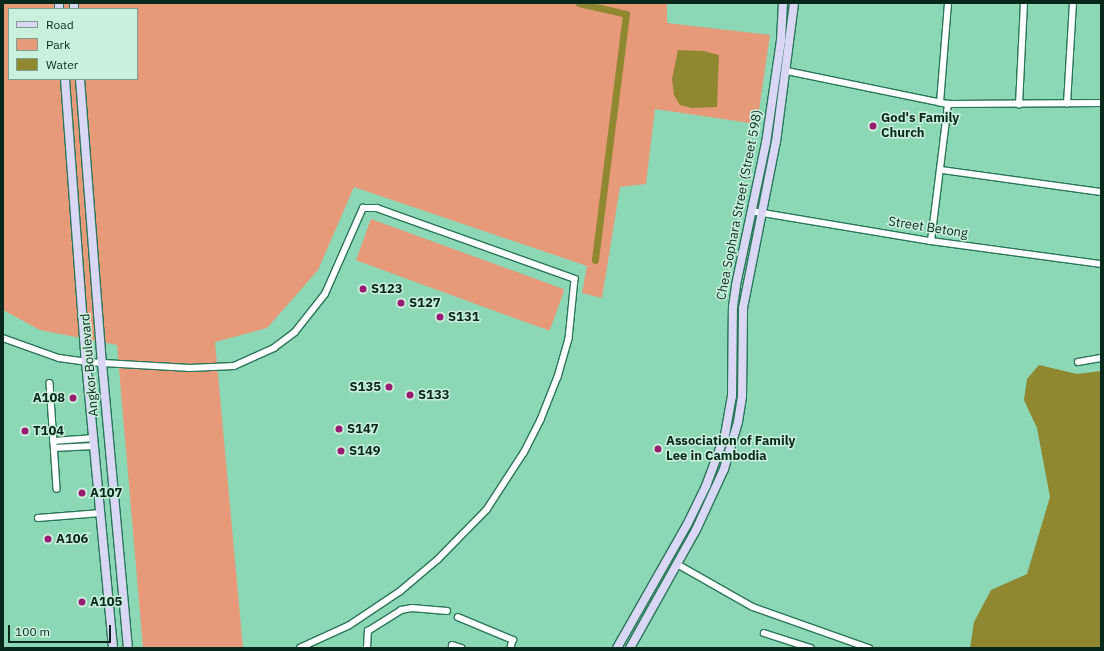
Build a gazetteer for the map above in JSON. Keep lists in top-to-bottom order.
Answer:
{
  "streets": {
    "main road": ["Chea Sophara Street (Street 598)", "Angkor Boulevard"],
    "street": ["Street Betong"]
  },
  "crossings": [
    ["Chea Sophara Street (Street 598)", "Street Betong"]
  ],
  "places": [
    "God's Family Church",
    "S123",
    "S127",
    "S131",
    "S135",
    "S133",
    "A108",
    "S147",
    "T104",
    "Association of Family Lee in Cambodia",
    "S149",
    "A107",
    "A106",
    "A105"
  ],
  "legend": ["Road", "Park", "Water"],
  "scale_bar": "100 m"
}
